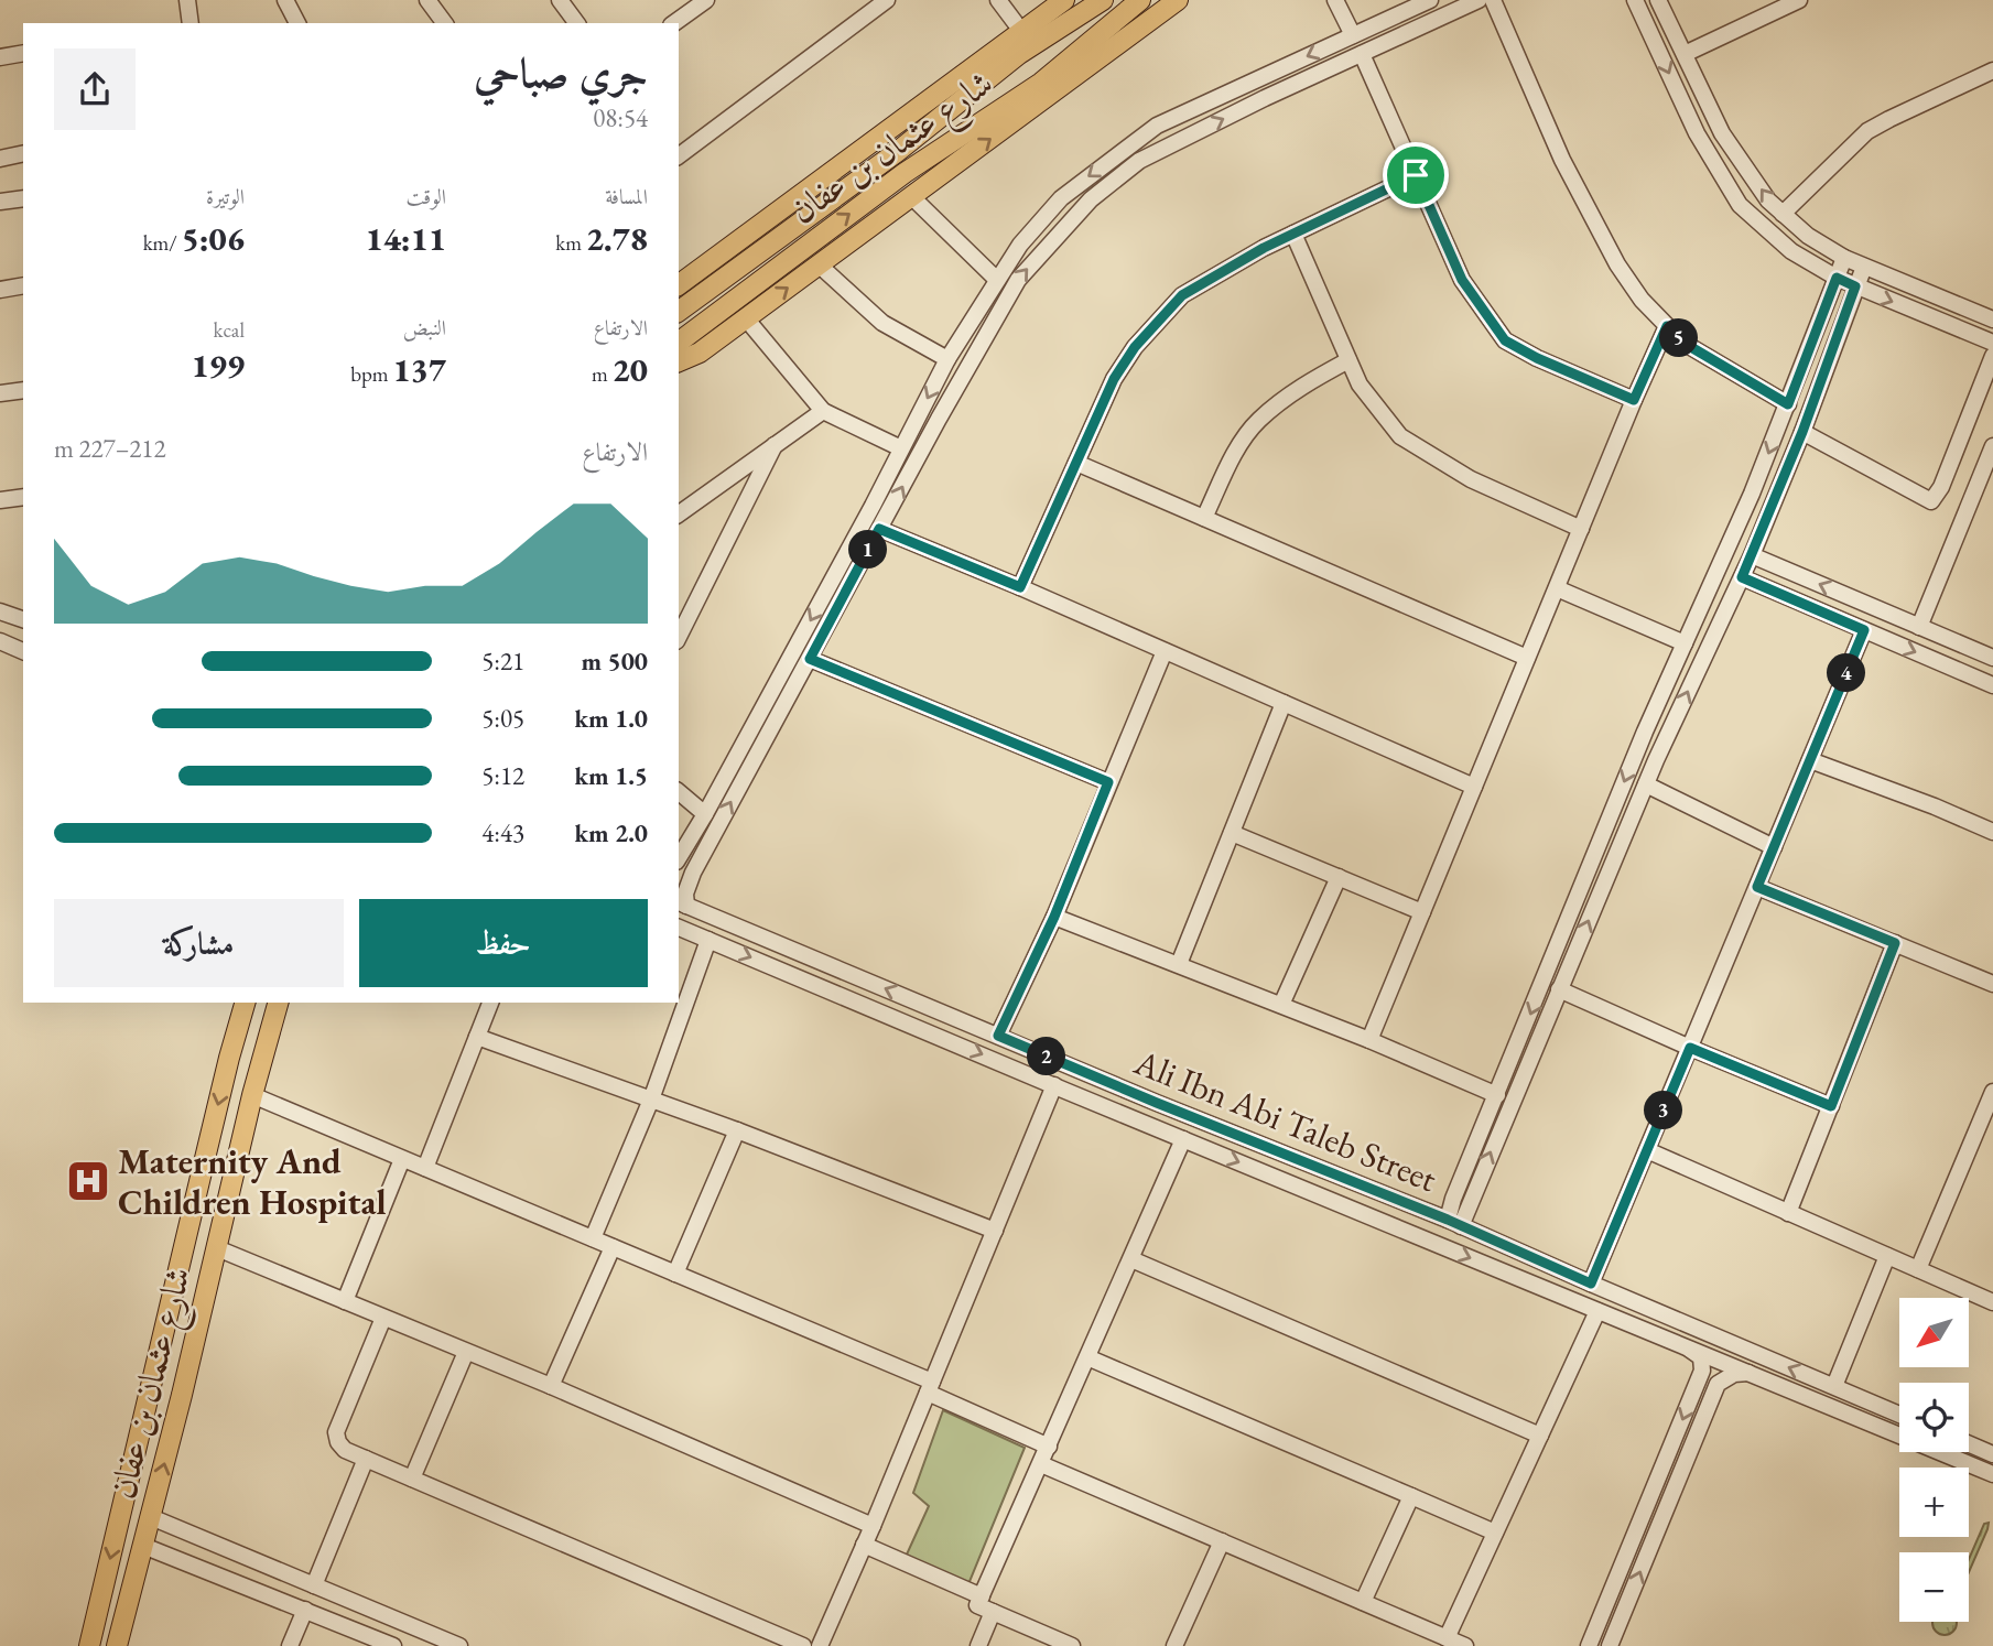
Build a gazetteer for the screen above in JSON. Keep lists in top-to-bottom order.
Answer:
{
  "streets": {
    "main road": ["شارع عثمان بن عفان"],
    "street": ["Ali Ibn Abi Taleb Street"]
  },
  "places": {
    "hospital": ["Maternity And Children Hospital"]
  },
  "north": "bottom left",
  "page": {
    "heading": ["جري صباحي", "08:54"],
    "stats": [
      ["المسافة", "2.78 km"],
      ["الوقت", "14:11"],
      ["الوتيرة", "5:06 /km"],
      ["الارتفاع", "20 m"],
      ["النبض", "137 bpm"],
      ["kcal", "199"]
    ],
    "pins": [
      "5",
      "1",
      "4",
      "2",
      "3"
    ],
    "chart": ["الارتفاع", "212–227 m"],
    "list": [
      {
        "name": "500 m",
        "note": "5:21"
      },
      {
        "name": "1.0 km",
        "note": "5:05"
      },
      {
        "name": "1.5 km",
        "note": "5:12"
      },
      {
        "name": "2.0 km",
        "note": "4:43"
      }
    ],
    "buttons": ["حفظ", "مشاركة"],
    "map_buttons": ["+", "−"]
  }
}
